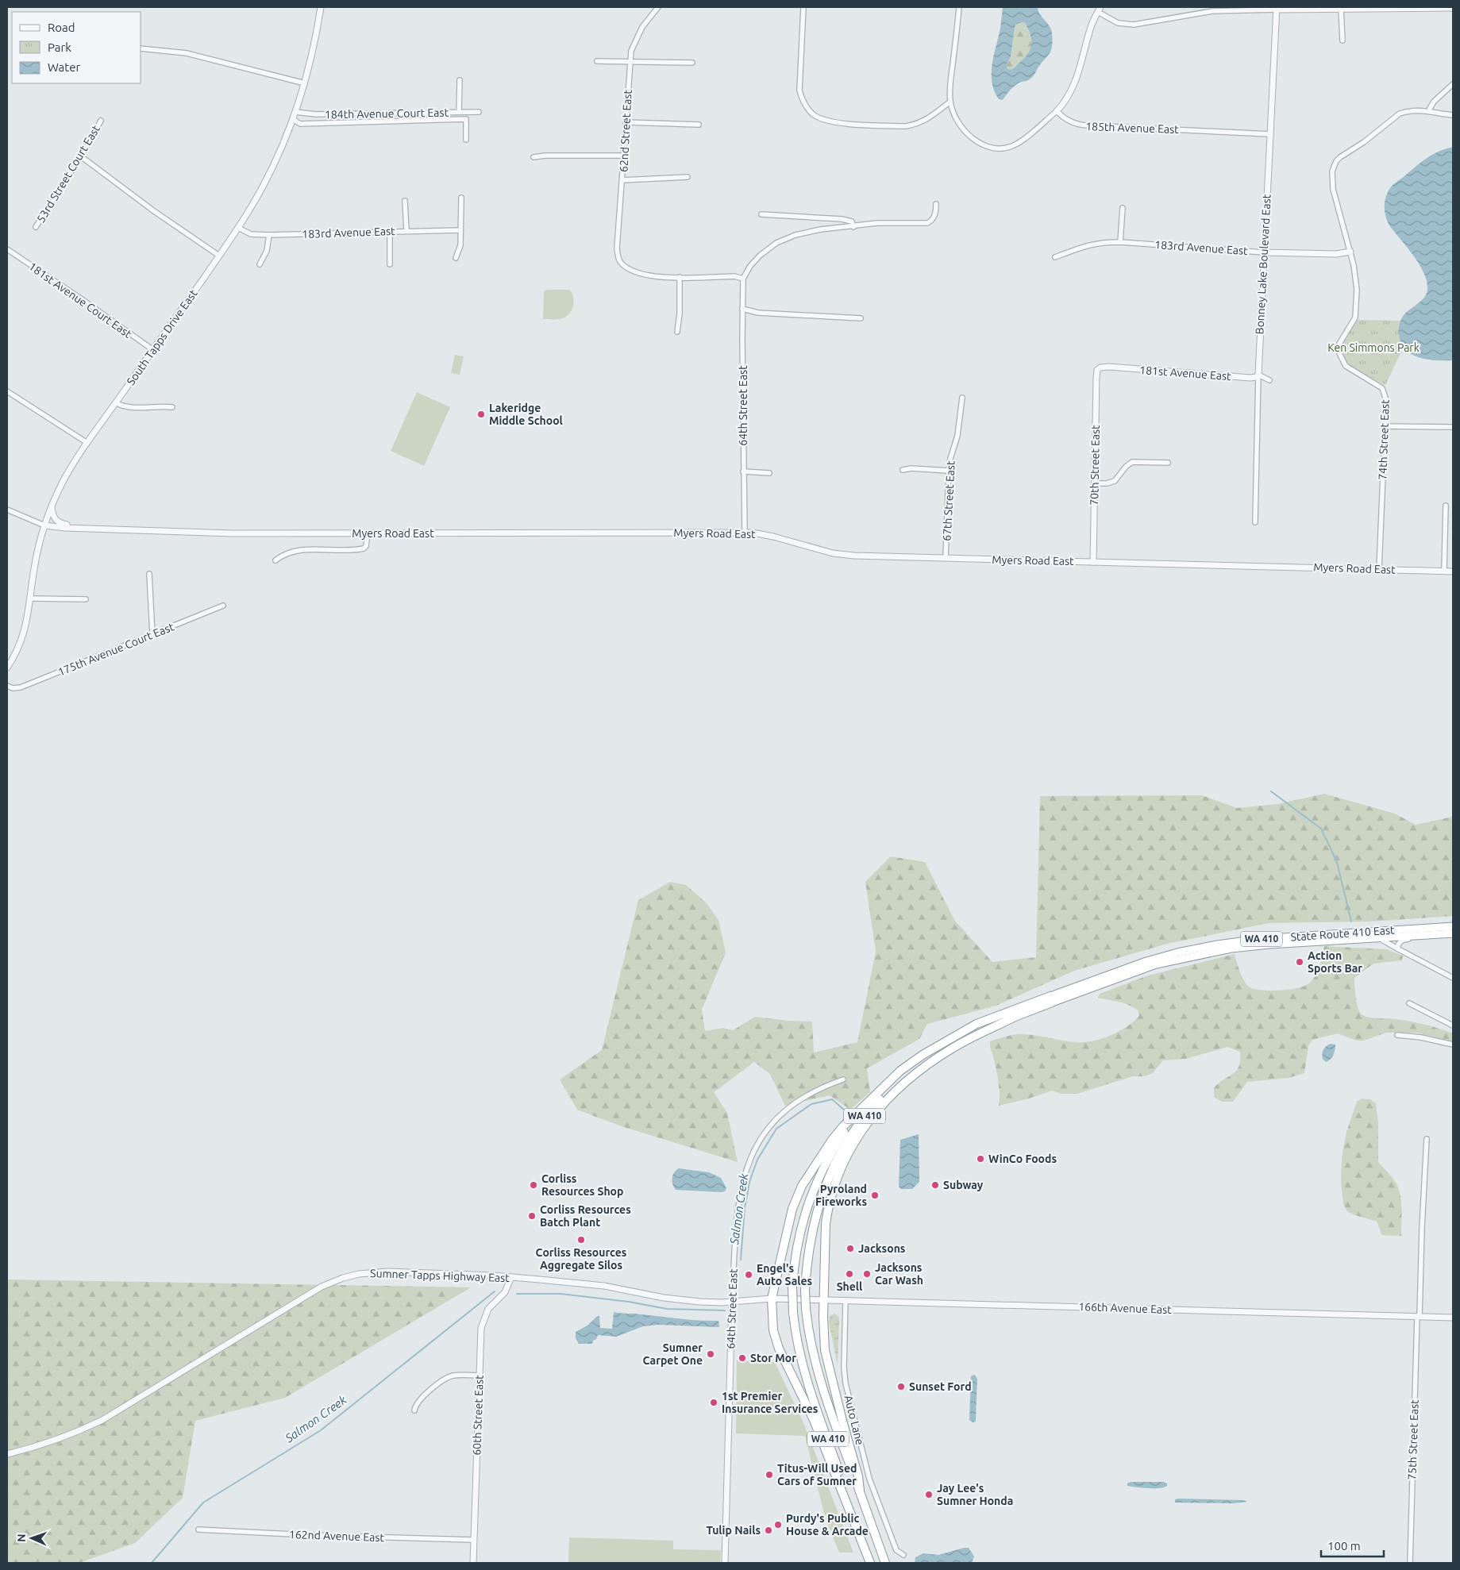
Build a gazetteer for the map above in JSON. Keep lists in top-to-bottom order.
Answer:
{
  "streets": {
    "highway": ["State Route 410 East", "WA 410"],
    "street": [
      "184th Avenue Court East",
      "185th Avenue East",
      "62nd Street East",
      "53rd Street Court East",
      "183rd Avenue East",
      "Bonney Lake Boulevard East",
      "181st Avenue Court East",
      "South Tapps Drive East",
      "181st Avenue East",
      "64th Street East",
      "74th Street East",
      "70th Street East",
      "67th Street East",
      "Myers Road East",
      "175th Avenue Court East",
      "Sumner Tapps Highway East",
      "166th Avenue East",
      "60th Street East",
      "Auto Lane",
      "75th Street East",
      "162nd Avenue East"
    ]
  },
  "crossings": [
    ["184th Avenue Court East", "South Tapps Drive East"],
    ["185th Avenue East", "Bonney Lake Boulevard East"],
    ["183rd Avenue East", "Bonney Lake Boulevard East"],
    ["183rd Avenue East", "South Tapps Drive East"],
    ["183rd Avenue East", "74th Street East"],
    ["Bonney Lake Boulevard East", "181st Avenue East"],
    ["181st Avenue Court East", "South Tapps Drive East"],
    ["South Tapps Drive East", "Myers Road East"],
    ["181st Avenue East", "70th Street East"],
    ["64th Street East", "Myers Road East"],
    ["64th Street East", "Sumner Tapps Highway East"],
    ["74th Street East", "Myers Road East"],
    ["70th Street East", "Myers Road East"],
    ["67th Street East", "Myers Road East"],
    ["State Route 410 East", "WA 410"],
    ["Sumner Tapps Highway East", "166th Avenue East"],
    ["Sumner Tapps Highway East", "60th Street East"],
    ["166th Avenue East", "Auto Lane"],
    ["166th Avenue East", "75th Street East"],
    ["60th Street East", "162nd Avenue East"]
  ],
  "water": ["Salmon Creek"],
  "parks": ["Ken Simmons Park"],
  "places": [
    "Lakeridge Middle School",
    "Action Sports Bar",
    "WinCo Foods",
    "Corliss Resources Shop",
    "Subway",
    "Pyroland Fireworks",
    "Corliss Resources Batch Plant",
    "Corliss Resources Aggregate Silos",
    "Jacksons",
    "Shell",
    "Jacksons Car Wash",
    "Engel's Auto Sales",
    "Sumner Carpet One",
    "Stor Mor",
    "Sunset Ford",
    "1st Premier Insurance Services",
    "Titus-Will Used Cars of Sumner",
    "Jay Lee's Sumner Honda",
    "Purdy's Public House & Arcade",
    "Tulip Nails"
  ],
  "legend": ["Road", "Park", "Water"],
  "scale_bar": "100 m",
  "north": "left"
}
